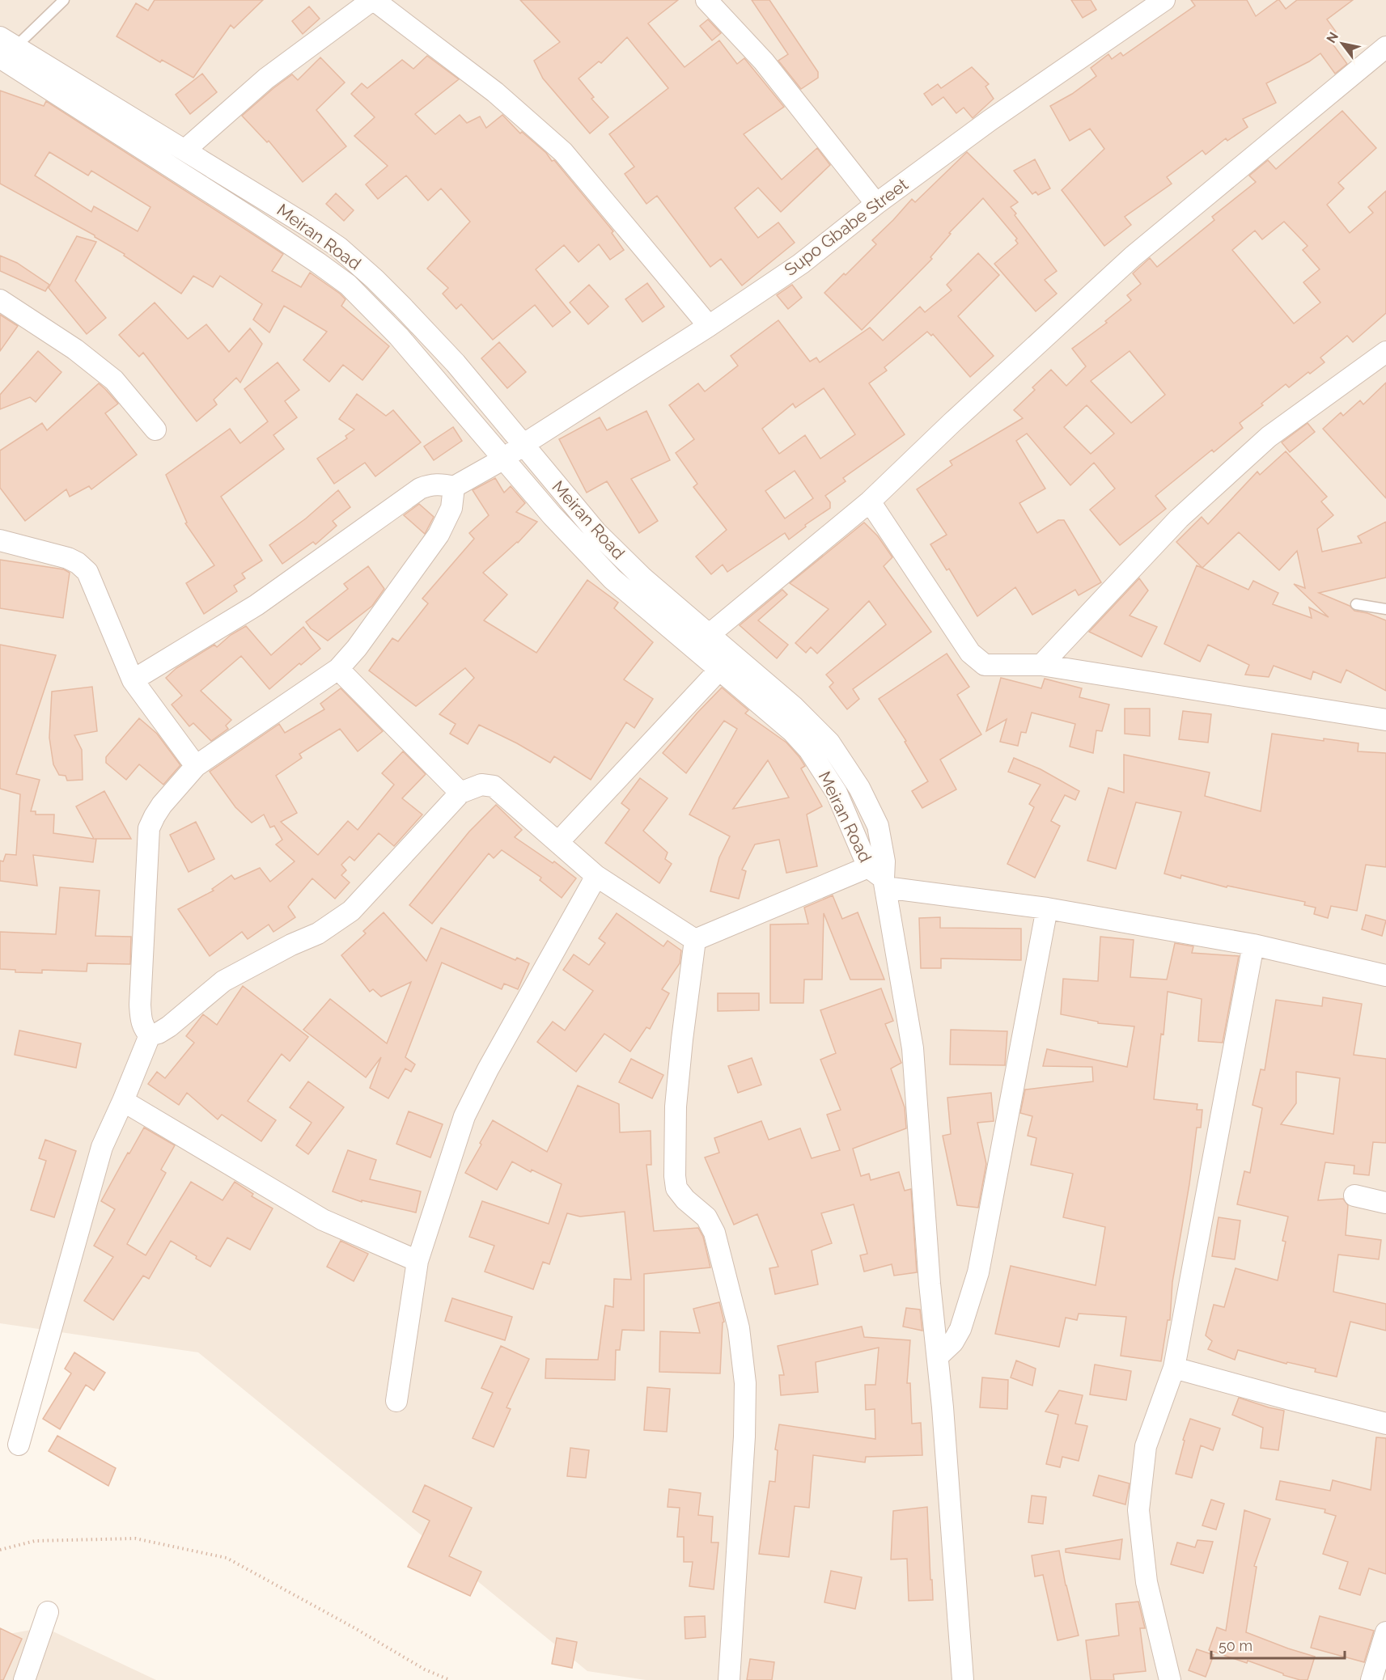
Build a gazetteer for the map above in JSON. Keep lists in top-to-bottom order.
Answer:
{
  "streets": {
    "street": ["Supo Gbabe Street", "Meiran Road"]
  },
  "crossings": [
    ["Supo Gbabe Street", "Meiran Road"]
  ],
  "scale_bar": "50 m",
  "north": "top left"
}
